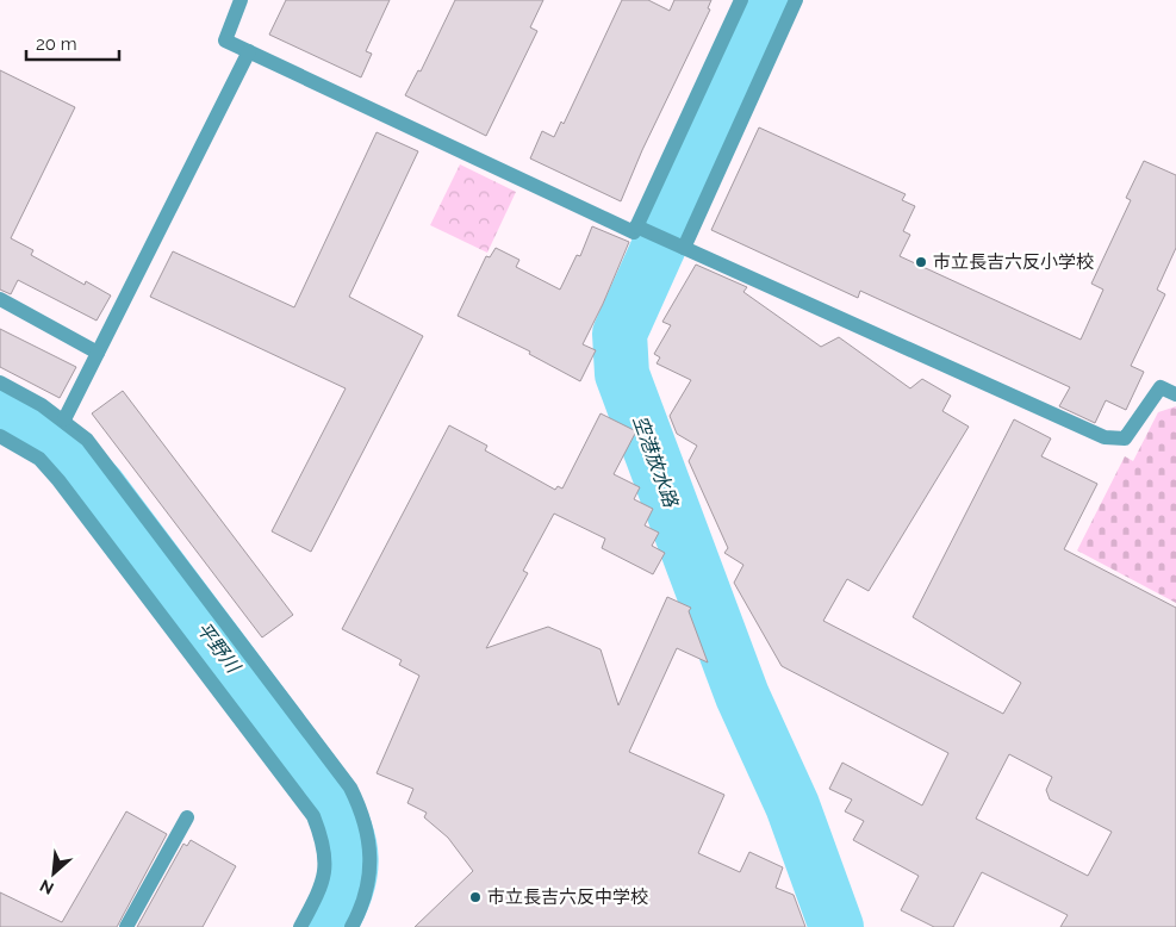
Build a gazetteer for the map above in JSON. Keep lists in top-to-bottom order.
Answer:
{
  "water": ["空港放水路", "平野川"],
  "places": ["市立長吉六反小学校", "市立長吉六反中学校"],
  "scale_bar": "20 m",
  "north": "bottom left"
}
